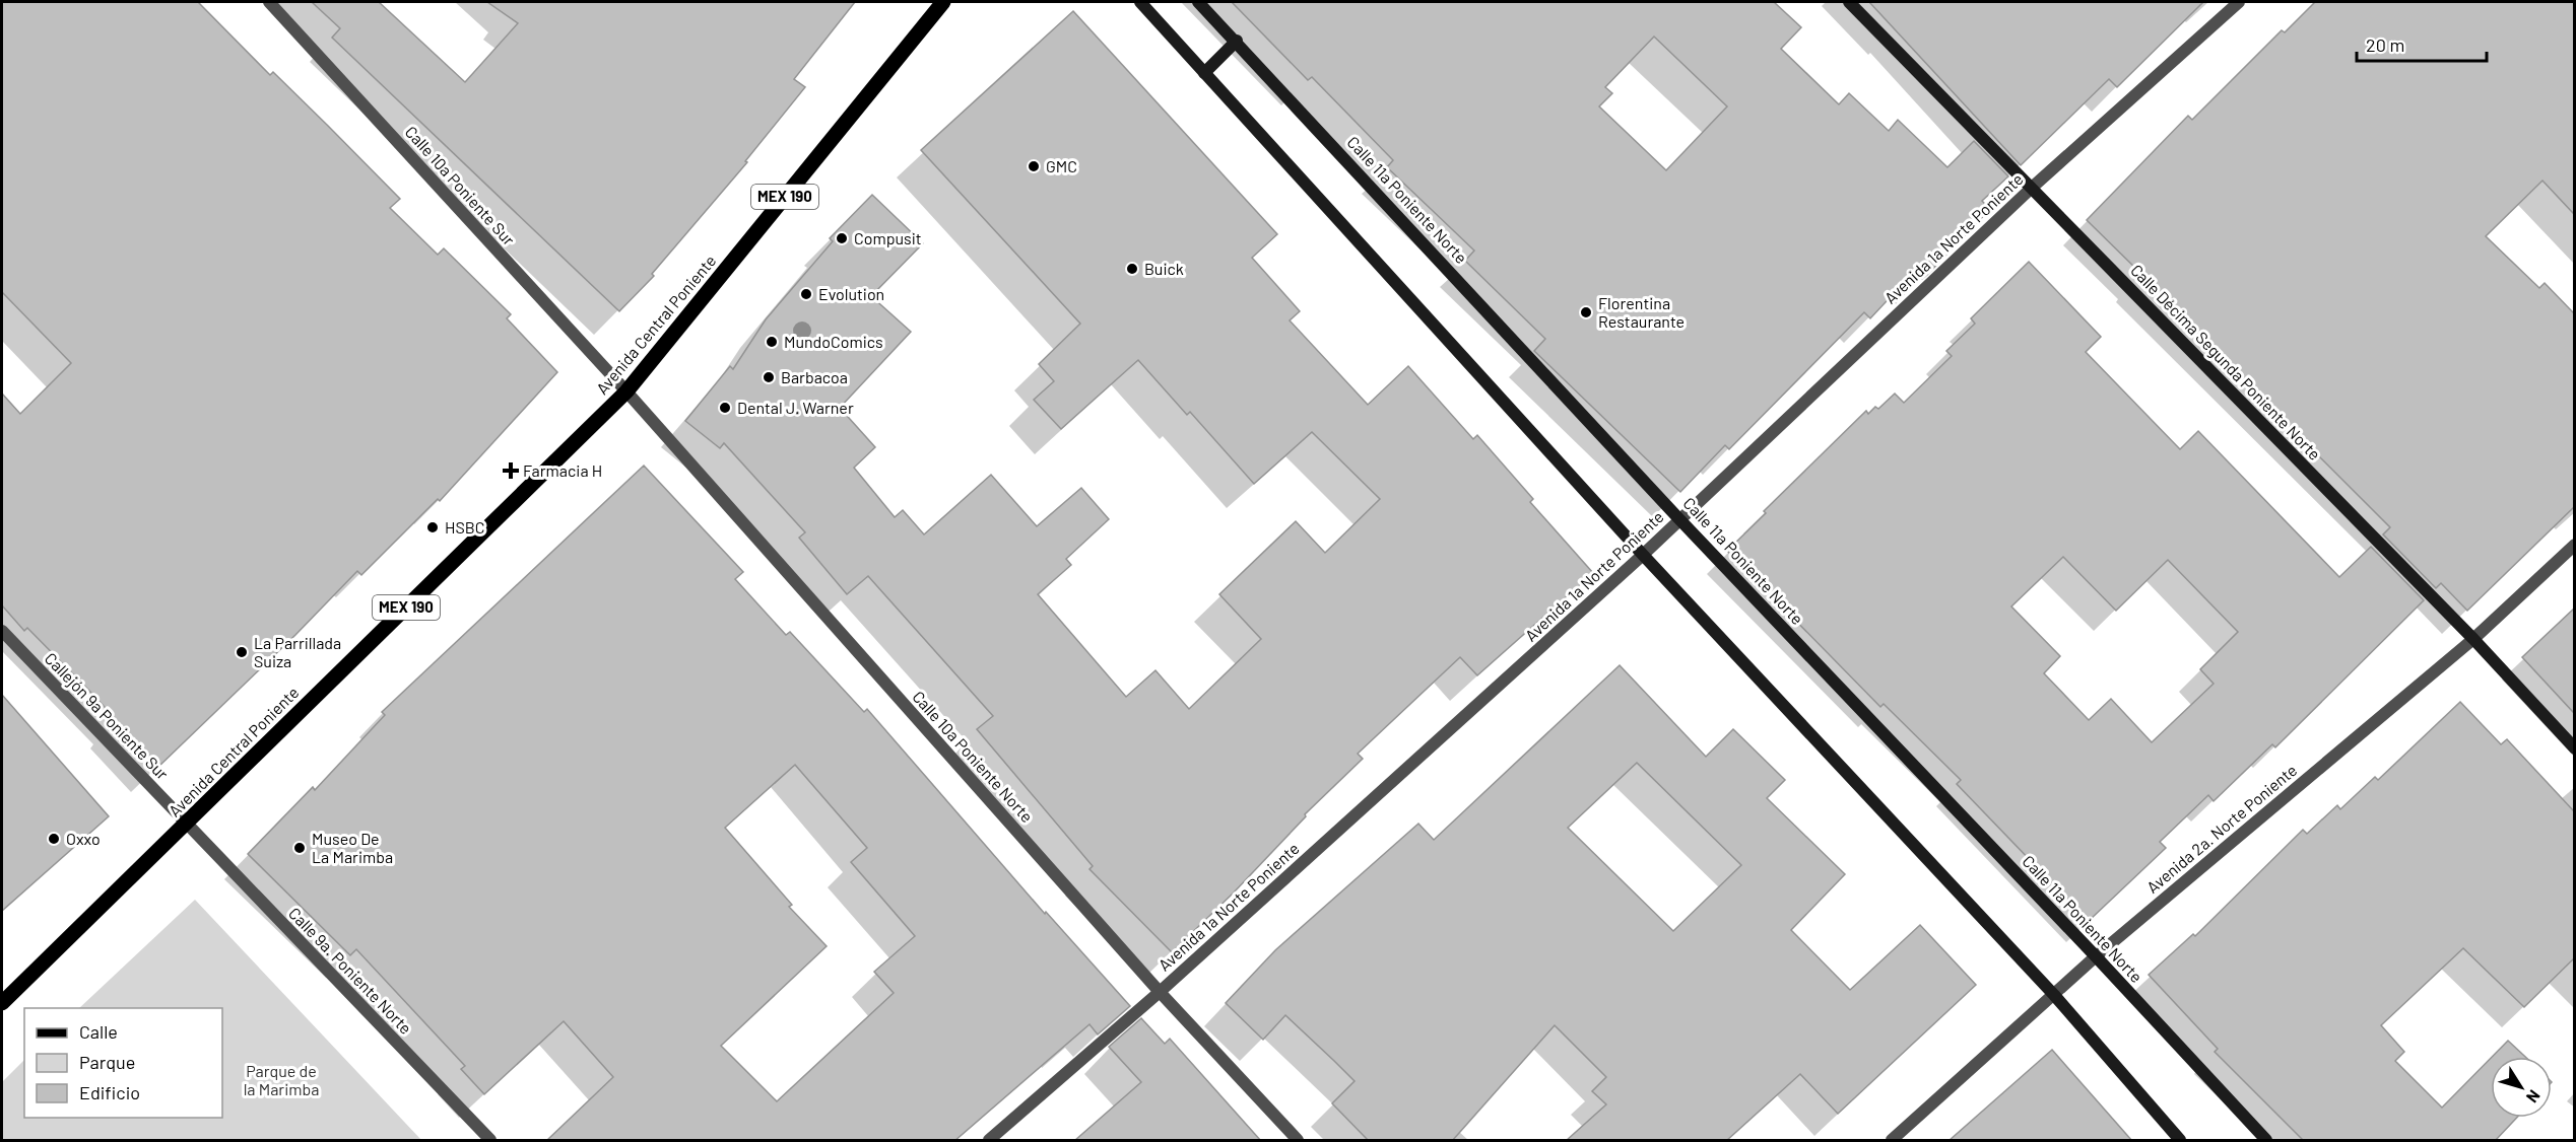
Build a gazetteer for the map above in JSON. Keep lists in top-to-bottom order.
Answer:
{
  "streets": {
    "main road": [
      "MEX 190",
      "Calle 11a Poniente Norte",
      "Avenida Central Poniente",
      "Calle Décima Segunda Poniente Norte"
    ],
    "street": [
      "Calle 10a Poniente Sur",
      "Avenida 1a Norte Poniente",
      "Callejón 9a Poniente Sur",
      "Calle 10a Poniente Norte",
      "Avenida 2a. Norte Poniente",
      "Calle 9a. Poniente Norte"
    ]
  },
  "crossings": [
    ["Calle 10a Poniente Sur", "Avenida Central Poniente"],
    ["Calle 10a Poniente Sur", "Calle 10a Poniente Norte"],
    ["Calle 11a Poniente Norte", "Avenida 1a Norte Poniente"],
    ["Calle 11a Poniente Norte", "Avenida 2a. Norte Poniente"],
    ["Avenida 1a Norte Poniente", "Calle Décima Segunda Poniente Norte"],
    ["Avenida 1a Norte Poniente", "Calle 10a Poniente Norte"],
    ["Avenida Central Poniente", "Callejón 9a Poniente Sur"],
    ["Avenida Central Poniente", "Calle 10a Poniente Norte"],
    ["Avenida Central Poniente", "Calle 9a. Poniente Norte"],
    ["Calle Décima Segunda Poniente Norte", "Avenida 2a. Norte Poniente"],
    ["Callejón 9a Poniente Sur", "Calle 9a. Poniente Norte"]
  ],
  "parks": ["Parque de la Marimba"],
  "places": {
    "other": [
      "GMC",
      "Compusit",
      "Buick",
      "Evolution",
      "Florentina Restaurante",
      "MundoComics",
      "Barbacoa",
      "Dental J. Warner",
      "HSBC",
      "La Parrillada Suiza",
      "Oxxo",
      "Museo De La Marimba"
    ],
    "health": ["Farmacia H"]
  },
  "legend": ["Calle", "Parque", "Edificio"],
  "scale_bar": "20 m",
  "north": "bottom right"
}
